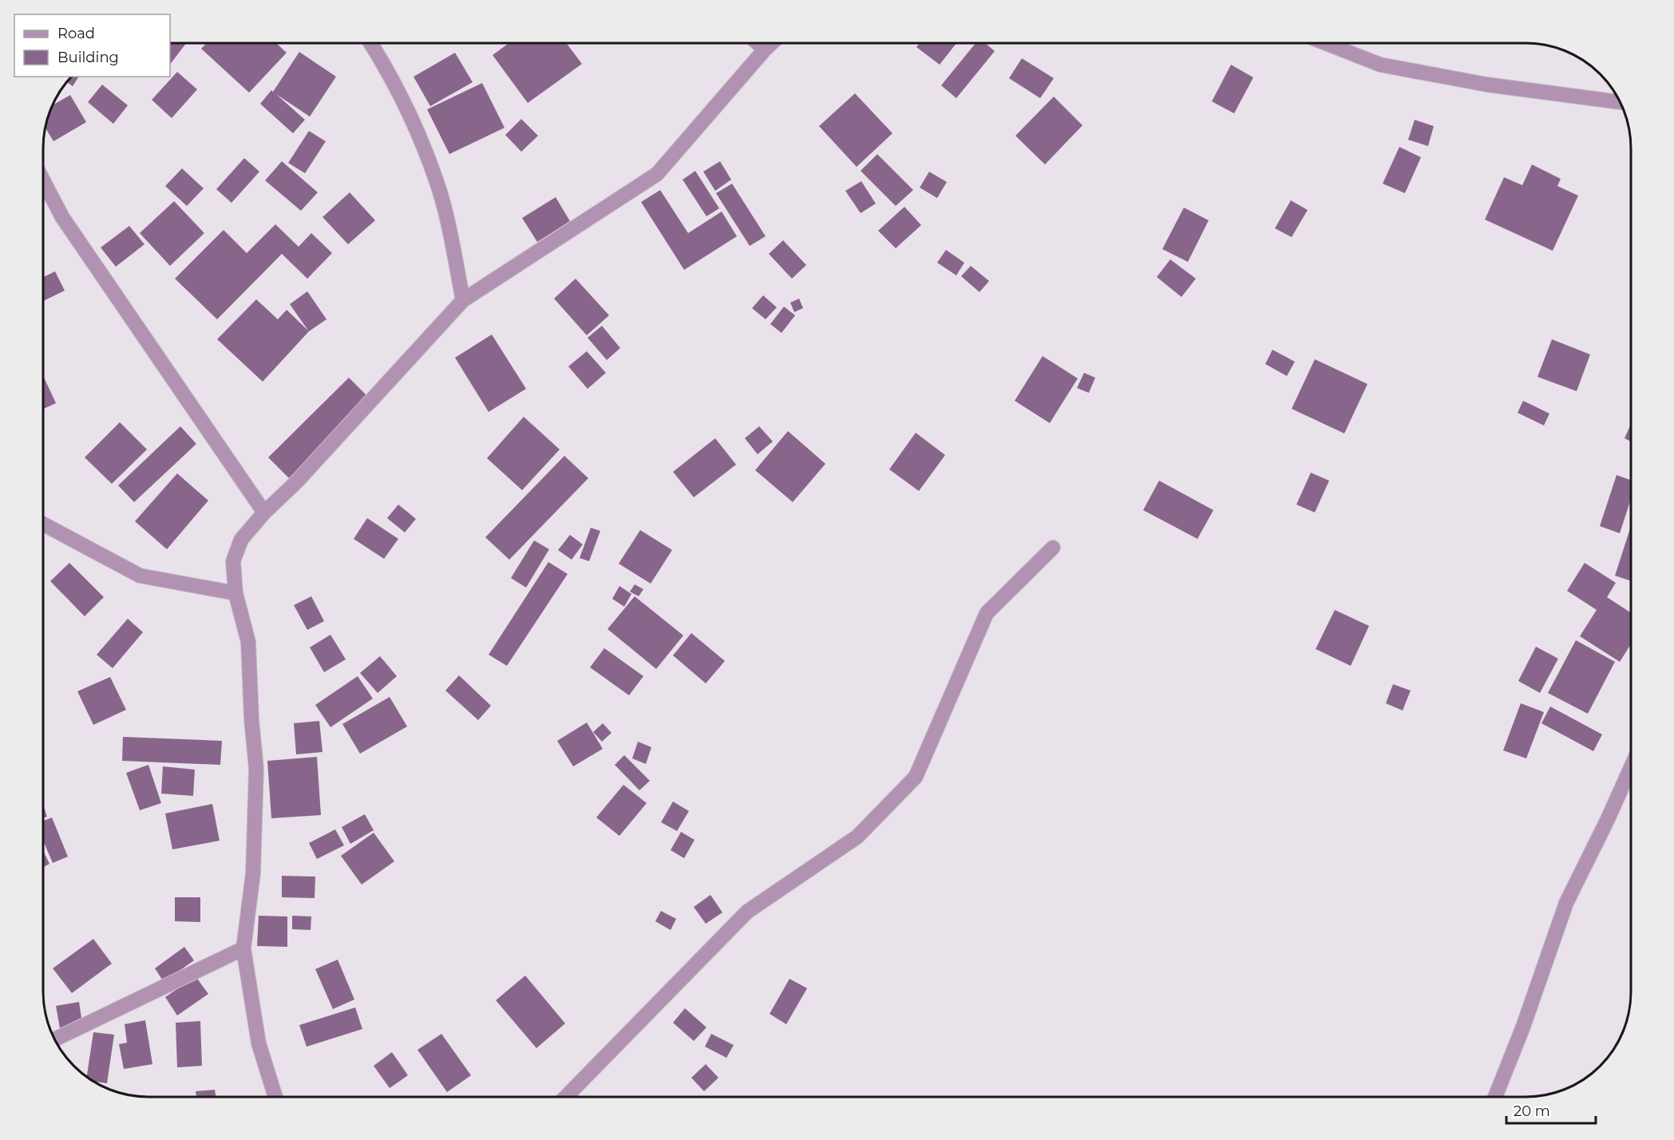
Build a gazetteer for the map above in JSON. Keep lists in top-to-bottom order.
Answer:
{
  "legend": ["Road", "Building"],
  "scale_bar": "20 m"
}
